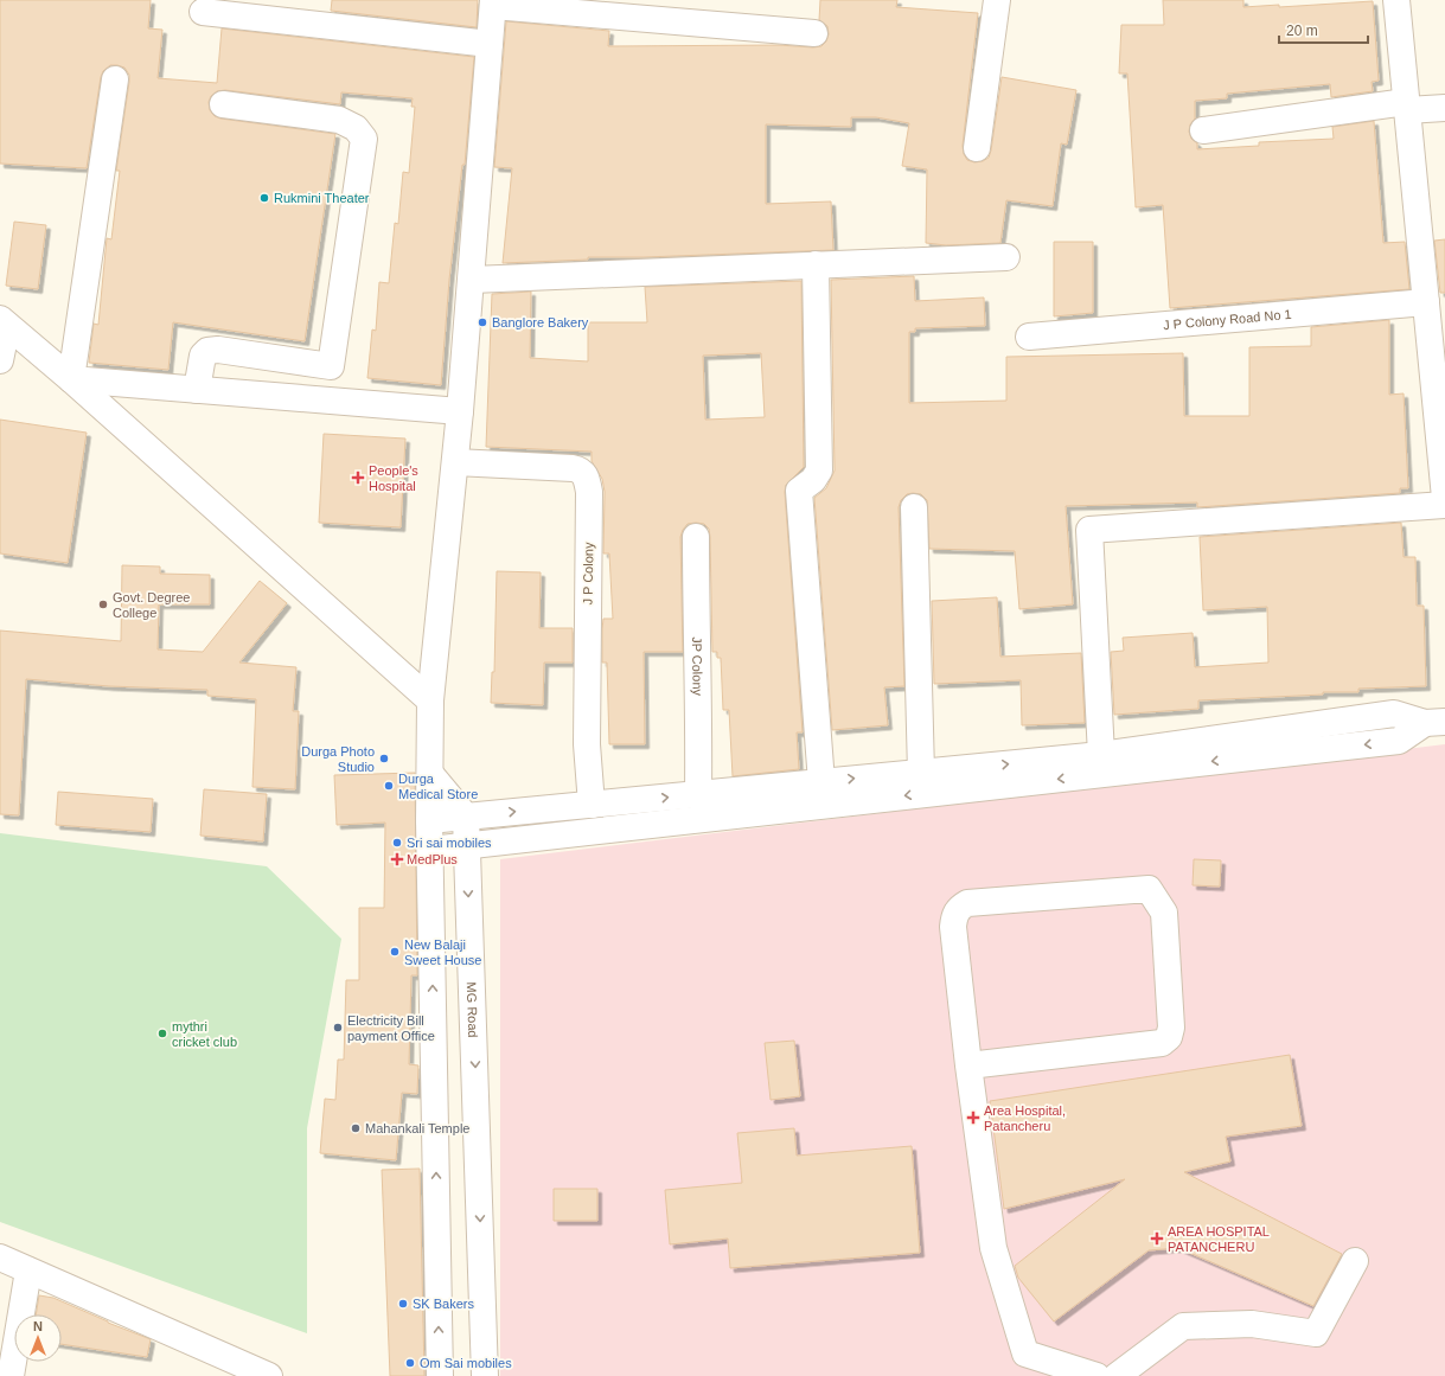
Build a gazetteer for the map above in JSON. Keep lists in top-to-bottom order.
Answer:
{
  "streets": {
    "street": [
      "J P Colony Road No 1",
      "J P Colony",
      "JP Colony",
      "MG Road"
    ]
  },
  "places": {
    "other": [
      "Rukmini Theater",
      "Banglore Bakery",
      "Govt. Degree College",
      "Durga Photo Studio",
      "Durga Medical Store",
      "Sri sai mobiles",
      "New Balaji Sweet House",
      "Electricity Bill payment Office",
      "mythri cricket club",
      "Mahankali Temple",
      "SK Bakers",
      "Om Sai mobiles"
    ],
    "health": [
      "People's Hospital",
      "MedPlus",
      "Area Hospital, Patancheru",
      "AREA HOSPITAL PATANCHERU"
    ]
  },
  "scale_bar": "20 m",
  "north": "top"
}
